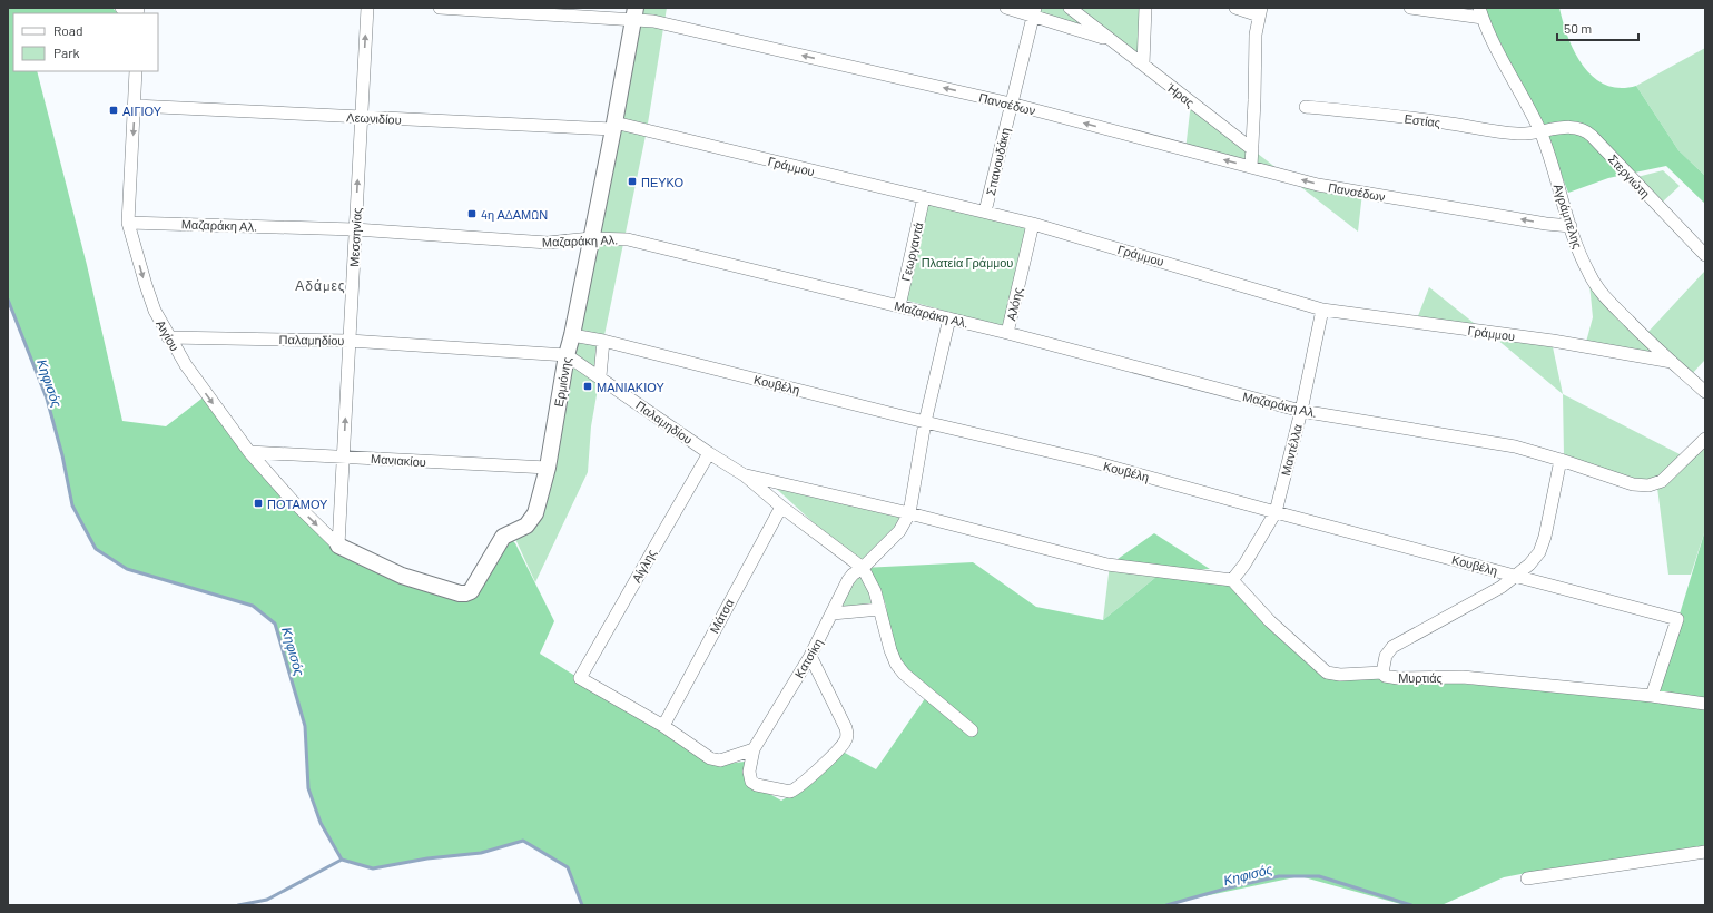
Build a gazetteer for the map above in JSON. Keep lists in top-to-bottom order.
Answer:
{
  "streets": {
    "street": [
      "Ήρας",
      "Πανσέδων",
      "Λεωνιδίου",
      "Εστίας",
      "Σπανουδάκη",
      "Γράμμου",
      "Στεργιώτη",
      "Αγράμπελης",
      "Μαζαράκη Αλ.",
      "Μεσσηνίας",
      "Γεωργαντά",
      "Αλόης",
      "Αιγίου",
      "Παλαμηδίου",
      "Ερμιόνης",
      "Κουβέλη",
      "Μαντέλλα",
      "Μανιακίου",
      "Αίγλης",
      "Μάτσα",
      "Κατσίκη",
      "Μυρτιάς"
    ]
  },
  "crossings": [
    ["Ήρας", "Σπανουδάκη"],
    ["Πανσέδων", "Σπανουδάκη"],
    ["Πανσέδων", "Αγράμπελης"],
    ["Πανσέδων", "Ερμιόνης"],
    ["Λεωνιδίου", "Γράμμου"],
    ["Λεωνιδίου", "Μεσσηνίας"],
    ["Λεωνιδίου", "Αιγίου"],
    ["Λεωνιδίου", "Ερμιόνης"],
    ["Εστίας", "Στεργιώτη"],
    ["Εστίας", "Αγράμπελης"],
    ["Σπανουδάκη", "Γράμμου"],
    ["Γράμμου", "Αγράμπελης"],
    ["Γράμμου", "Γεωργαντά"],
    ["Γράμμου", "Αλόης"],
    ["Γράμμου", "Ερμιόνης"],
    ["Γράμμου", "Μαντέλλα"],
    ["Στεργιώτη", "Αγράμπελης"],
    ["Μαζαράκη Αλ.", "Μεσσηνίας"],
    ["Μαζαράκη Αλ.", "Γεωργαντά"],
    ["Μαζαράκη Αλ.", "Αλόης"],
    ["Μαζαράκη Αλ.", "Αιγίου"],
    ["Μαζαράκη Αλ.", "Ερμιόνης"],
    ["Μαζαράκη Αλ.", "Μαντέλλα"],
    ["Μαζαράκη Αλ.", "Μυρτιάς"],
    ["Μεσσηνίας", "Αιγίου"],
    ["Μεσσηνίας", "Παλαμηδίου"],
    ["Μεσσηνίας", "Ερμιόνης"],
    ["Μεσσηνίας", "Μανιακίου"],
    ["Αιγίου", "Παλαμηδίου"],
    ["Αιγίου", "Ερμιόνης"],
    ["Αιγίου", "Μανιακίου"],
    ["Παλαμηδίου", "Ερμιόνης"],
    ["Παλαμηδίου", "Αίγλης"],
    ["Παλαμηδίου", "Μάτσα"],
    ["Παλαμηδίου", "Κατσίκη"],
    ["Ερμιόνης", "Κουβέλη"],
    ["Ερμιόνης", "Μανιακίου"],
    ["Κουβέλη", "Μαντέλλα"],
    ["Κουβέλη", "Μυρτιάς"],
    ["Αίγλης", "Μάτσα"]
  ],
  "one_way": ["Πανσέδων", "Μεσσηνίας", "Αιγίου"],
  "districts": ["Αδάμες"],
  "water": ["Κηφισός"],
  "parks": ["Πλατεία Γράμμου"],
  "places": {
    "transit": [
      "ΑΙΓΙΟΥ",
      "ΠΕΥΚΟ",
      "4η ΑΔΑΜΩΝ",
      "ΜΑΝΙΑΚΙΟΥ",
      "ΠΟΤΑΜΟΥ"
    ]
  },
  "legend": ["Road", "Park"],
  "scale_bar": "50 m"
}
